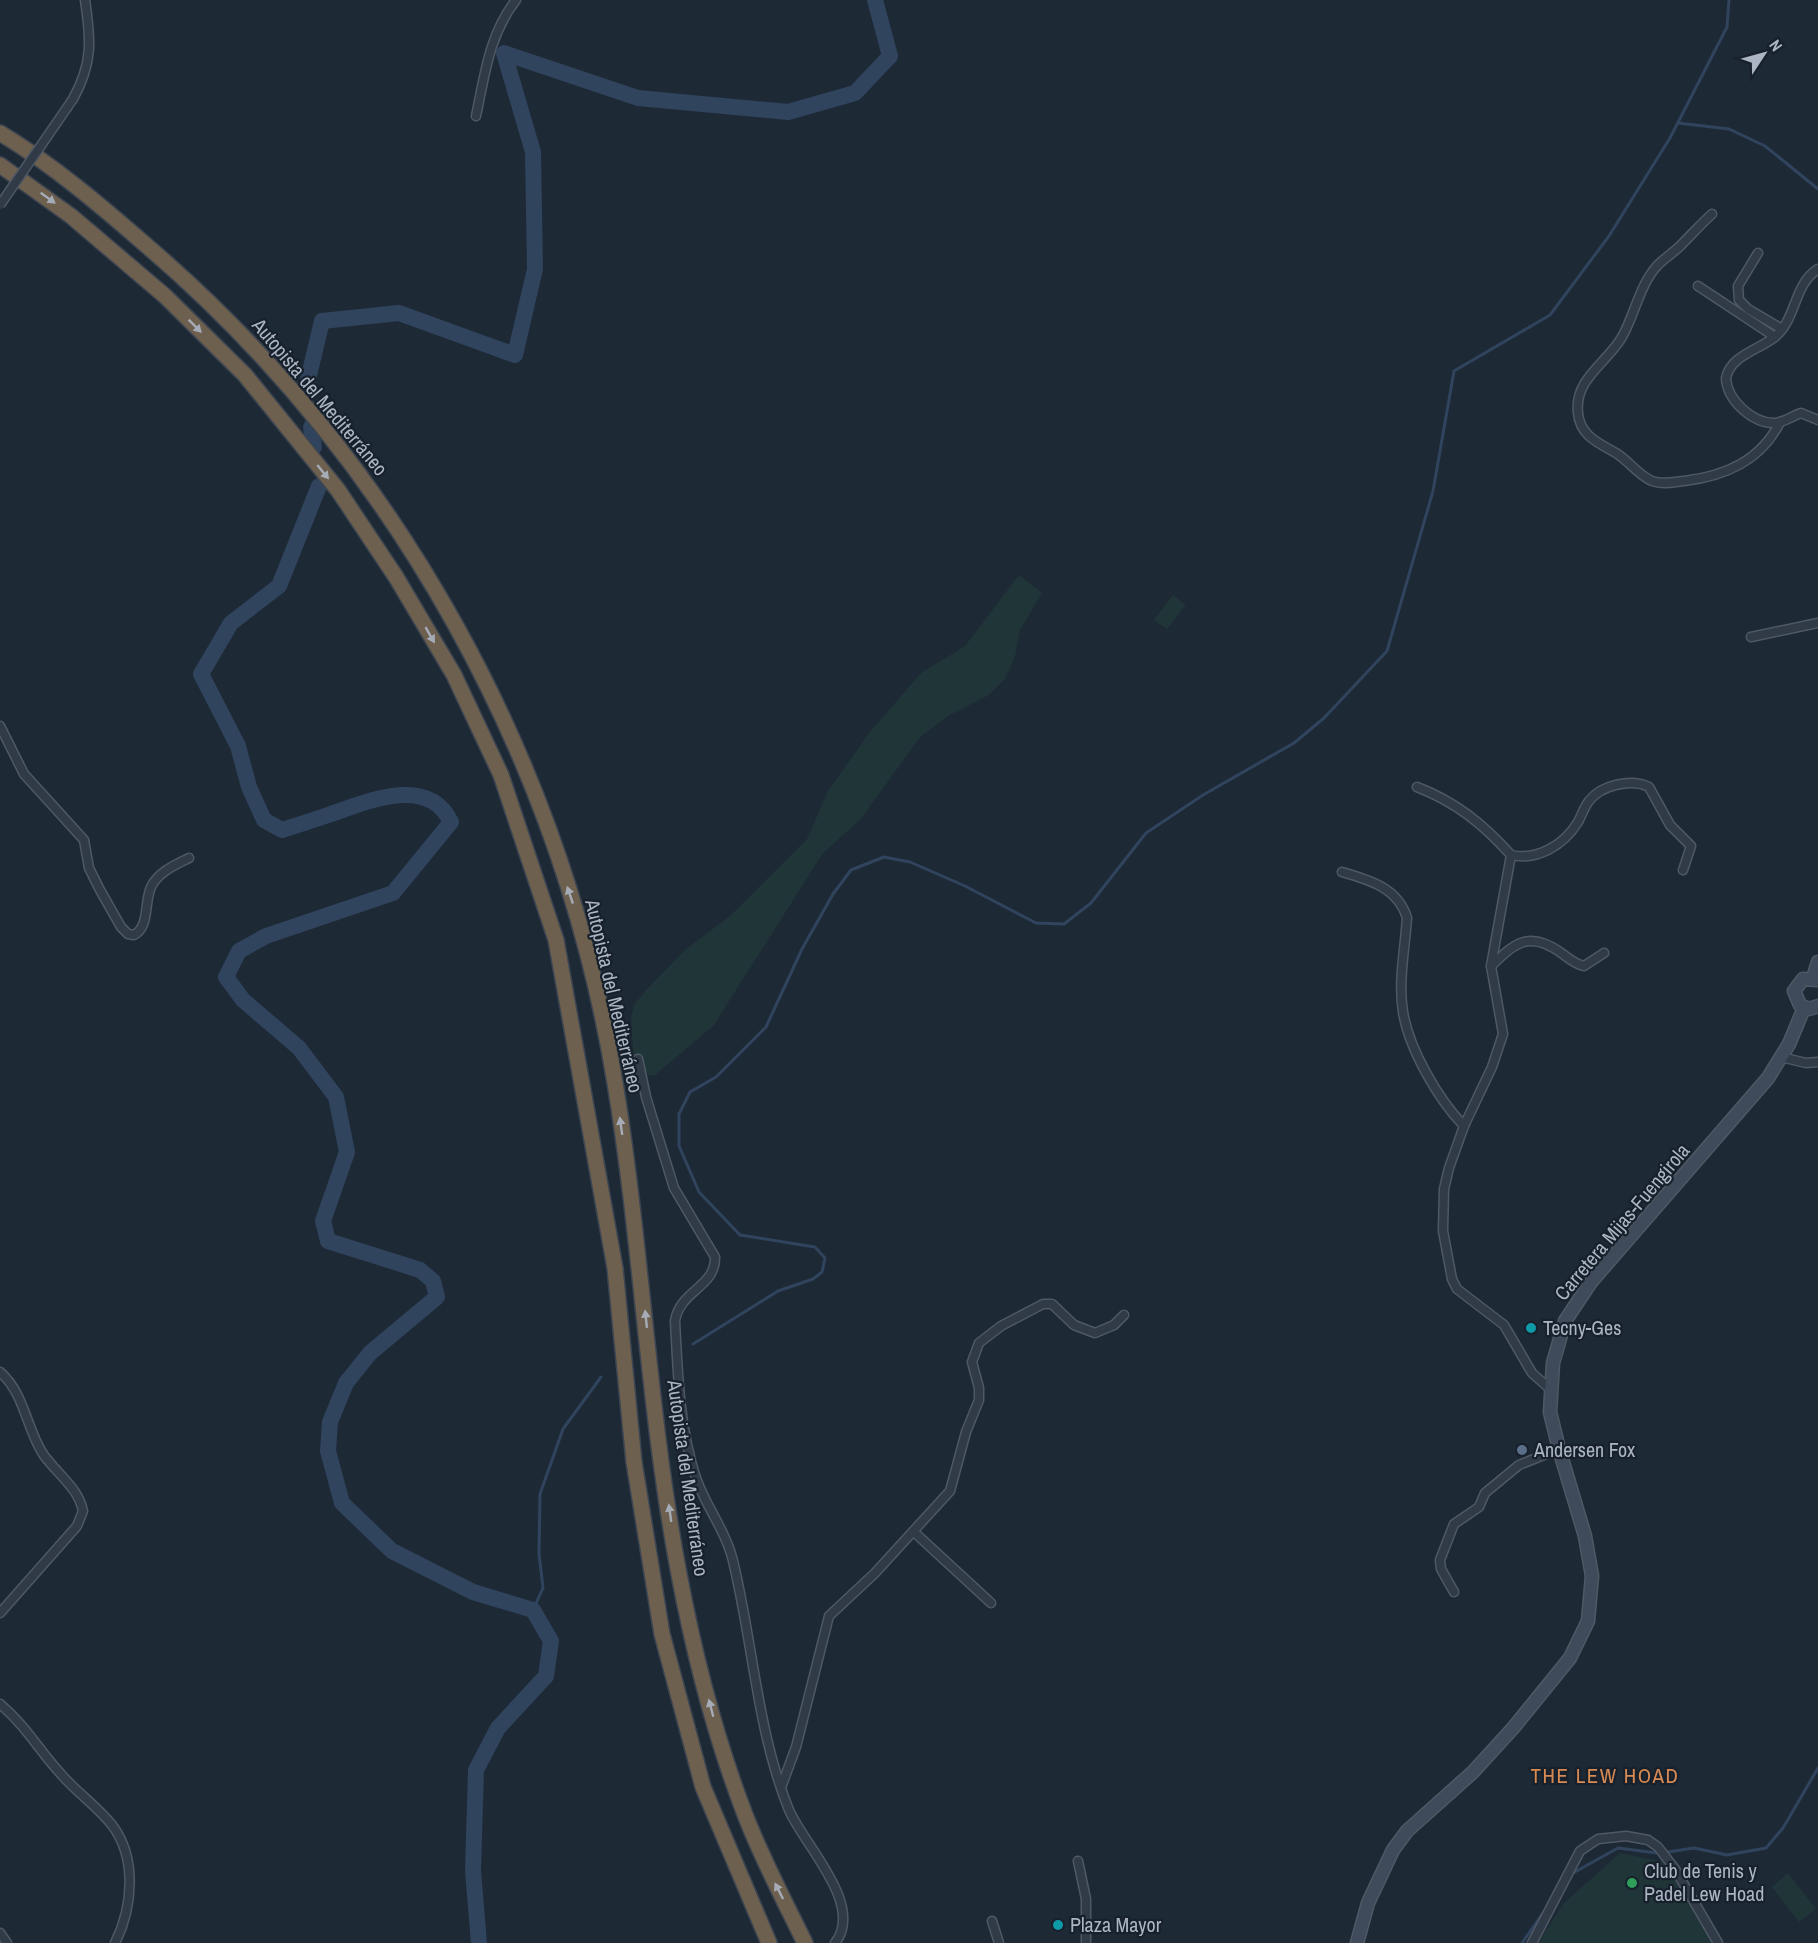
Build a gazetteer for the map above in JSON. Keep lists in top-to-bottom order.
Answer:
{
  "streets": {
    "highway": ["Autopista del Mediterráneo"],
    "main road": ["Carretera Mijas-Fuengirola"]
  },
  "districts": ["THE LEW HOAD"],
  "places": [
    "Tecny-Ges",
    "Andersen Fox",
    "Club de Tenis y Padel Lew Hoad",
    "Plaza Mayor"
  ],
  "north": "top right"
}
